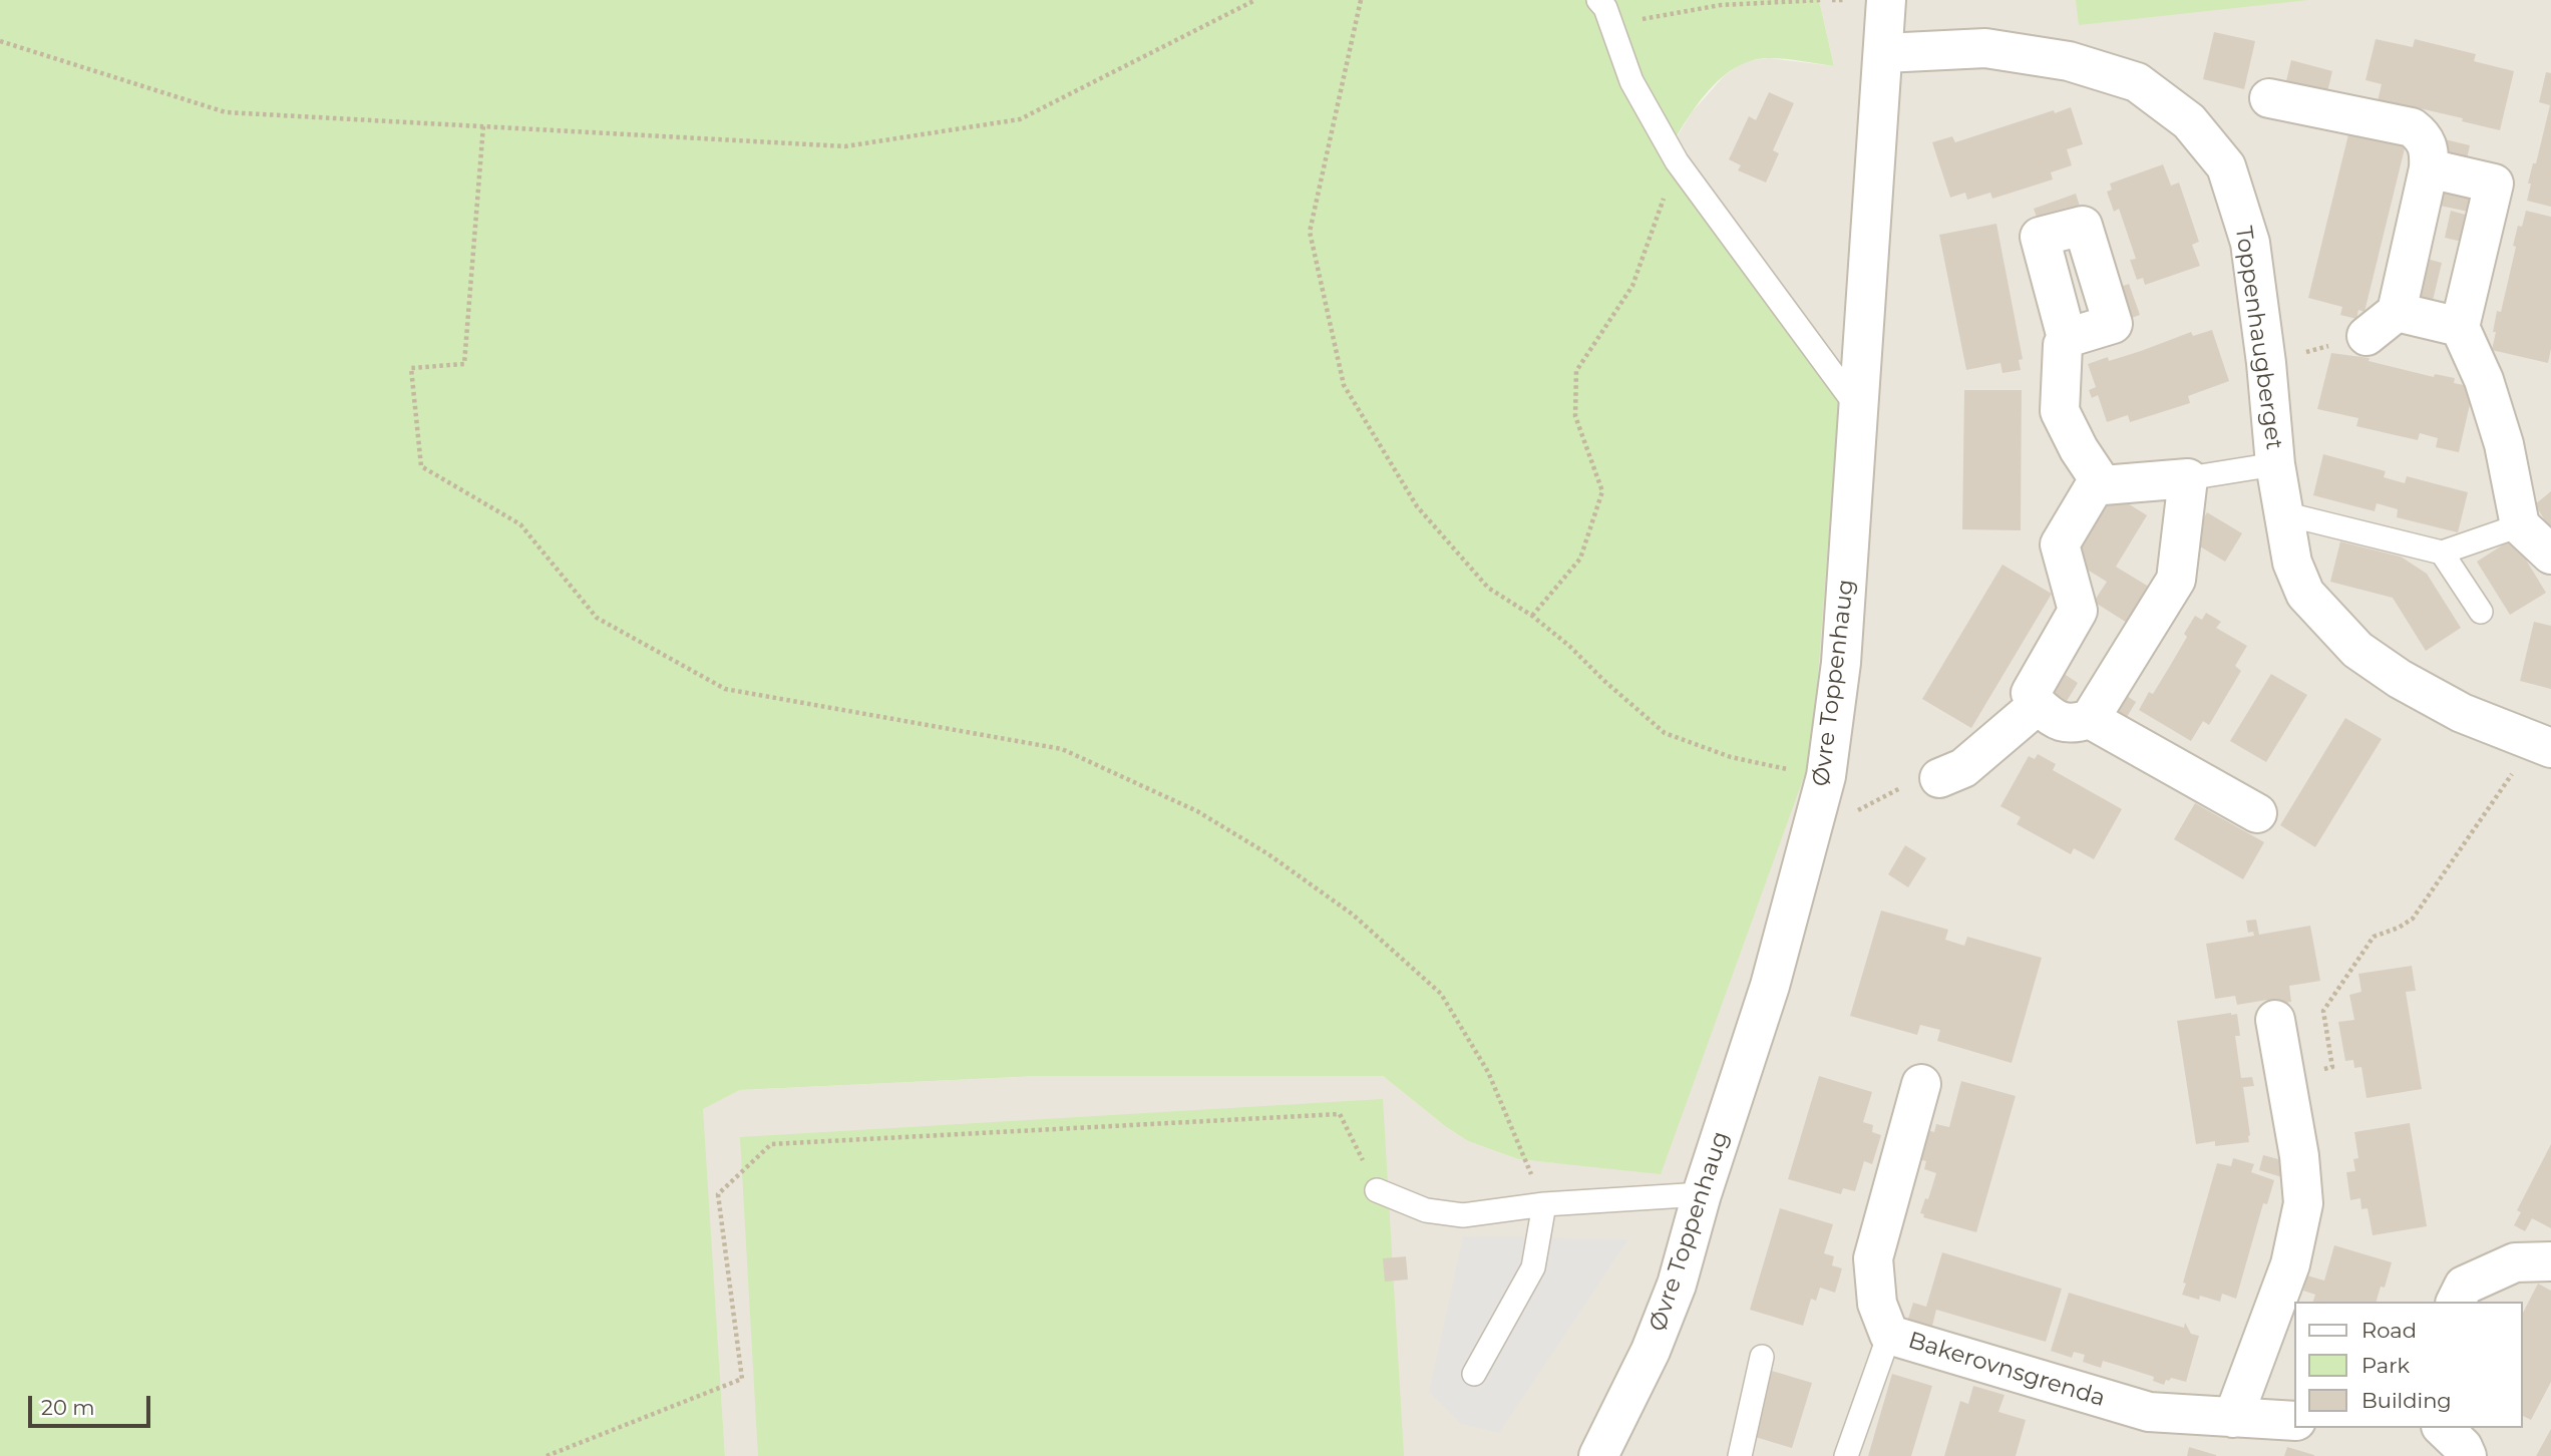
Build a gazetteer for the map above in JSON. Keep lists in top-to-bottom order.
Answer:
{
  "streets": {
    "street": ["Toppenhaugberget", "Øvre Toppenhaug", "Bakerovnsgrenda"]
  },
  "crossings": [
    ["Toppenhaugberget", "Øvre Toppenhaug"]
  ],
  "legend": ["Road", "Park", "Building"],
  "scale_bar": "20 m"
}
